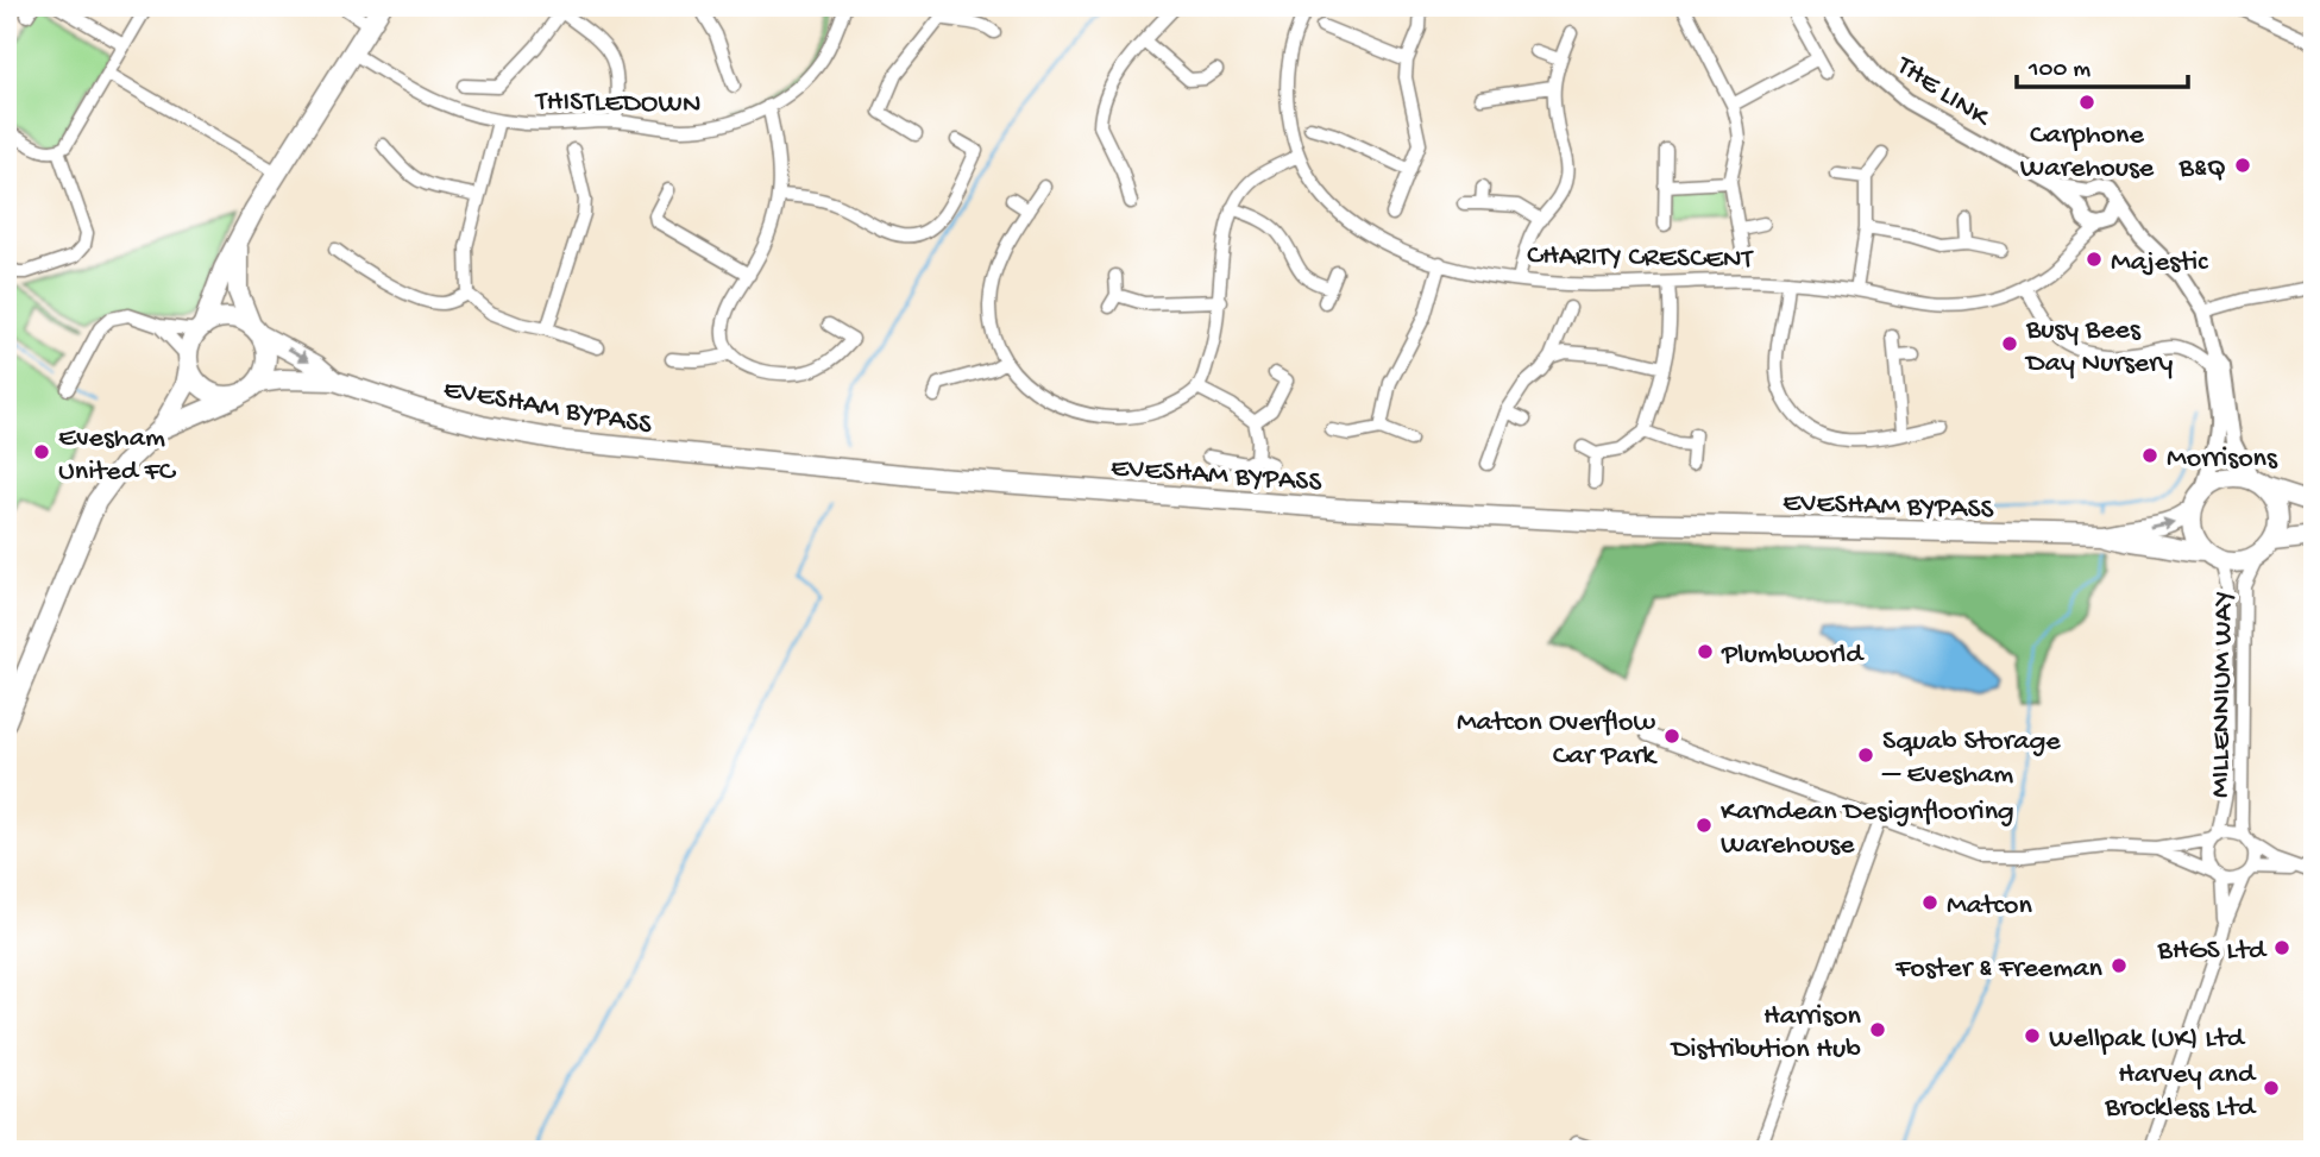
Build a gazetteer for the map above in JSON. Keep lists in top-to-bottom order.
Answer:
{
  "streets": {
    "main road": ["EVESHAM BYPASS"],
    "street": [
      "THE LINK",
      "THISTLEDOWN",
      "CHARITY CRESCENT",
      "MILLENNIUM WAY"
    ]
  },
  "crossings": [
    ["THE LINK", "CHARITY CRESCENT"],
    ["THE LINK", "EVESHAM BYPASS"],
    ["THE LINK", "MILLENNIUM WAY"],
    ["EVESHAM BYPASS", "MILLENNIUM WAY"]
  ],
  "places": [
    "Carphone Warehouse",
    "B&Q",
    "Majestic",
    "Busy Bees Day Nursery",
    "Evesham United FC",
    "Morrisons",
    "Plumbworld",
    "Matcon Overflow Car Park",
    "Squab Storage – Evesham",
    "Karndean Designflooring Warehouse",
    "Matcon",
    "BHGS Ltd",
    "Foster & Freeman",
    "Harrison Distribution Hub",
    "Wellpak (UK) Ltd",
    "Harvey and Brockless Ltd"
  ],
  "scale_bar": "100 m"
}
